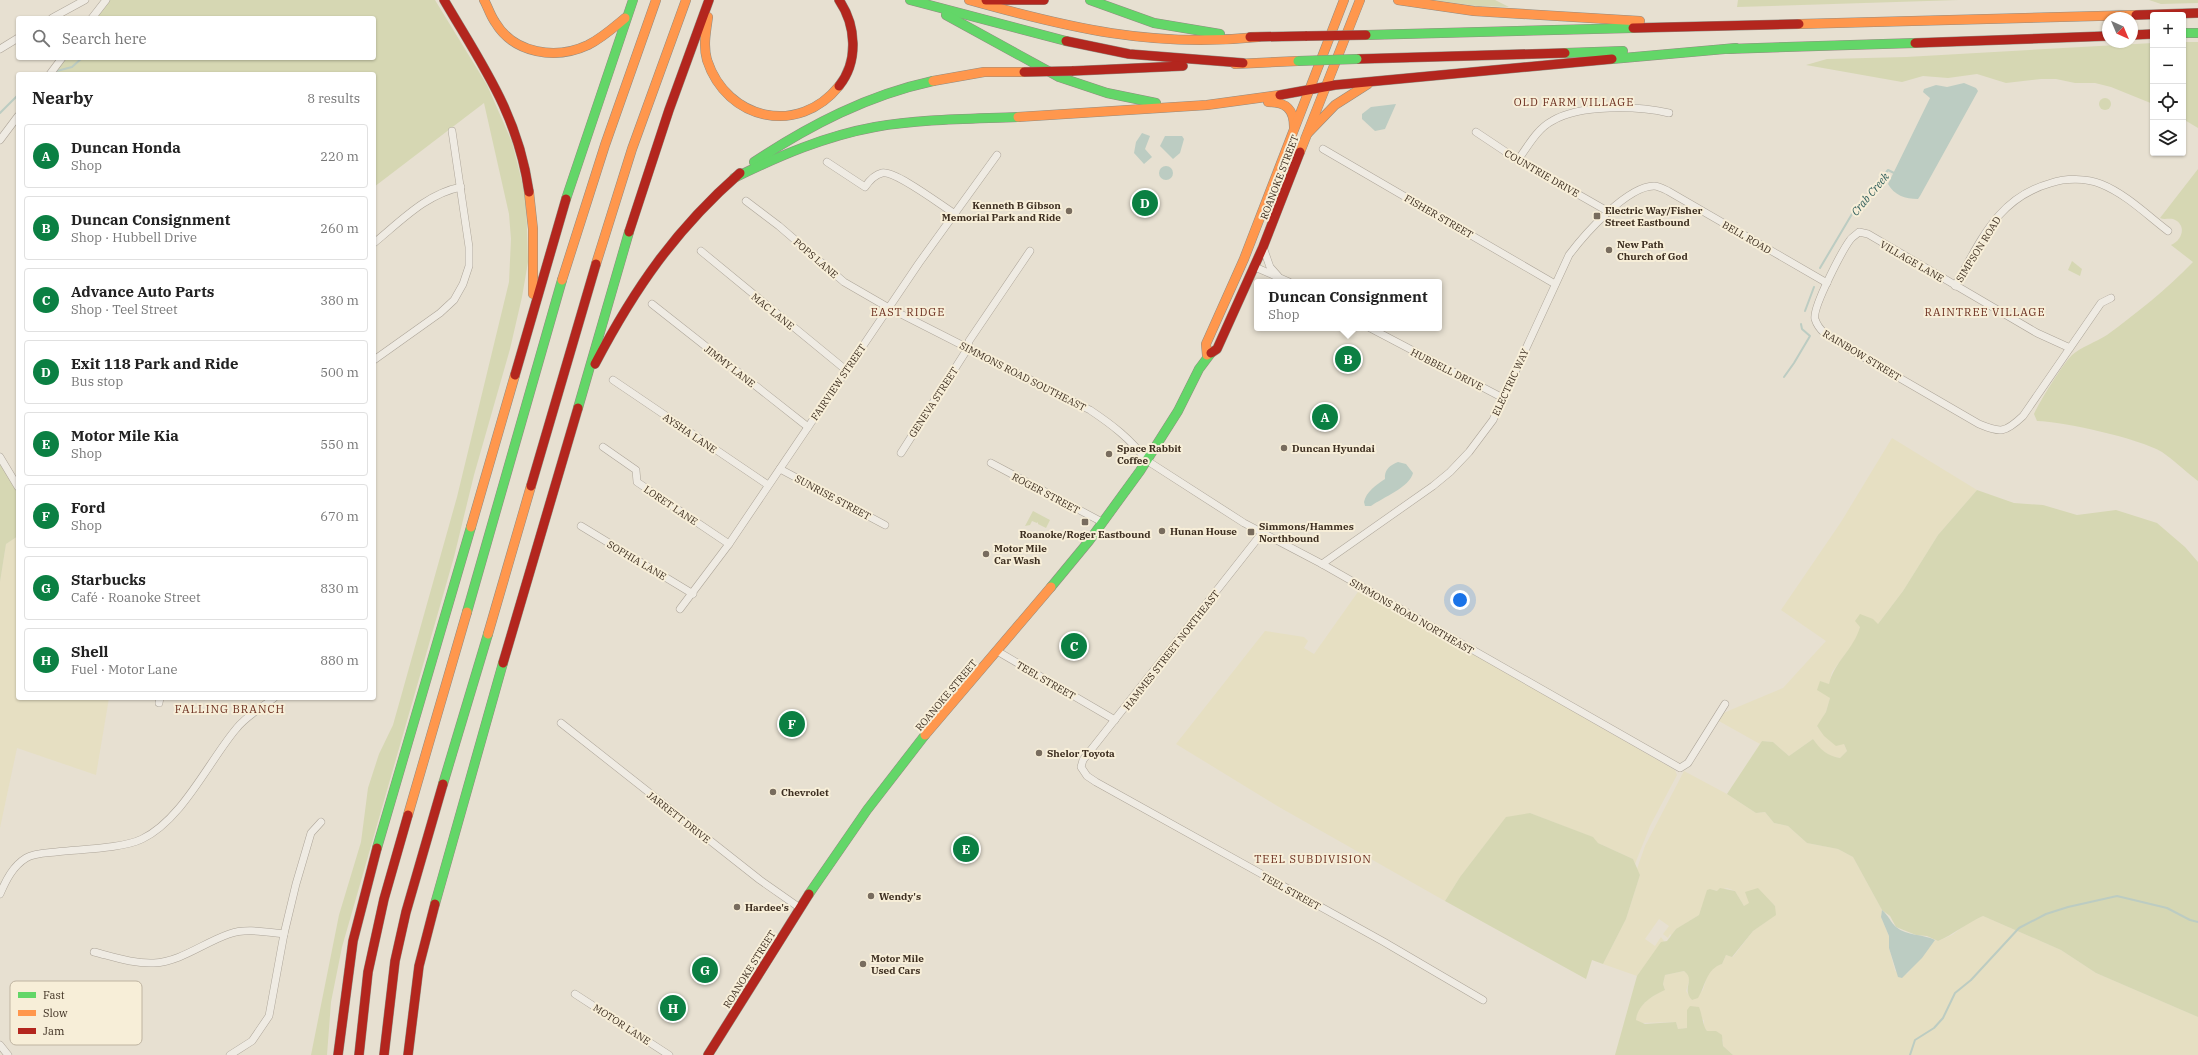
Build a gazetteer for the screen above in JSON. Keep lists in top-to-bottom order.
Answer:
{
  "streets": {
    "main road": ["ROANOKE STREET"],
    "street": [
      "COUNTRIE DRIVE",
      "FISHER STREET",
      "BELL ROAD",
      "SIMPSON ROAD",
      "POPS LANE",
      "VILLAGE LANE",
      "MAC LANE",
      "RAINBOW STREET",
      "JIMMY LANE",
      "HUBBELL DRIVE",
      "SIMMONS ROAD SOUTHEAST",
      "FAIRVIEW STREET",
      "ELECTRIC WAY",
      "GENEVA STREET",
      "AYSHA LANE",
      "ROGER STREET",
      "SUNRISE STREET",
      "LORET LANE",
      "SOPHIA LANE",
      "SIMMONS ROAD NORTHEAST",
      "HAMMES STREET NORTHEAST",
      "TEEL STREET",
      "JARRETT DRIVE",
      "MOTOR LANE"
    ]
  },
  "crossings": [
    ["COUNTRIE DRIVE", "ELECTRIC WAY"],
    ["ROANOKE STREET", "SIMMONS ROAD SOUTHEAST"],
    ["ROANOKE STREET", "ROGER STREET"],
    ["ROANOKE STREET", "SIMMONS ROAD NORTHEAST"],
    ["ROANOKE STREET", "TEEL STREET"],
    ["ROANOKE STREET", "JARRETT DRIVE"],
    ["FISHER STREET", "ELECTRIC WAY"],
    ["BELL ROAD", "RAINBOW STREET"],
    ["BELL ROAD", "ELECTRIC WAY"],
    ["SIMPSON ROAD", "VILLAGE LANE"],
    ["POPS LANE", "SIMMONS ROAD SOUTHEAST"],
    ["POPS LANE", "FAIRVIEW STREET"],
    ["VILLAGE LANE", "RAINBOW STREET"],
    ["MAC LANE", "FAIRVIEW STREET"],
    ["JIMMY LANE", "FAIRVIEW STREET"],
    ["HUBBELL DRIVE", "ELECTRIC WAY"],
    ["SIMMONS ROAD SOUTHEAST", "FAIRVIEW STREET"],
    ["SIMMONS ROAD SOUTHEAST", "GENEVA STREET"],
    ["SIMMONS ROAD SOUTHEAST", "SIMMONS ROAD NORTHEAST"],
    ["FAIRVIEW STREET", "AYSHA LANE"],
    ["FAIRVIEW STREET", "SUNRISE STREET"],
    ["FAIRVIEW STREET", "LORET LANE"],
    ["FAIRVIEW STREET", "SOPHIA LANE"],
    ["ELECTRIC WAY", "SIMMONS ROAD NORTHEAST"],
    ["SIMMONS ROAD NORTHEAST", "HAMMES STREET NORTHEAST"],
    ["HAMMES STREET NORTHEAST", "TEEL STREET"]
  ],
  "districts": [
    "OLD FARM VILLAGE",
    "EAST RIDGE",
    "RAINTREE VILLAGE",
    "FALLING BRANCH",
    "TEEL SUBDIVISION"
  ],
  "water": ["Crab Creek"],
  "places": {
    "other": [
      "Kenneth B Gibson Memorial Park and Ride",
      "New Path Church of God",
      "Duncan Hyundai",
      "Space Rabbit Coffee",
      "Hunan House",
      "Motor Mile Car Wash",
      "Shelor Toyota",
      "Chevrolet",
      "Wendy's",
      "Hardee's",
      "Motor Mile Used Cars"
    ],
    "transit": ["Electric Way/Fisher Street Eastbound", "Roanoke/Roger Eastbound", "Simmons/Hammes Northbound"]
  },
  "legend": ["Fast", "Slow", "Jam"],
  "north": "bottom right",
  "page": {
    "map_buttons": ["+", "−"],
    "search": "Search here",
    "heading": ["Nearby", "8 results"],
    "list": [
      {
        "mark": "A",
        "name": "Duncan Honda",
        "note": "Shop",
        "value": "220 m"
      },
      {
        "mark": "B",
        "name": "Duncan Consignment",
        "note": "Shop · Hubbell Drive",
        "value": "260 m"
      },
      {
        "mark": "C",
        "name": "Advance Auto Parts",
        "note": "Shop · Teel Street",
        "value": "380 m"
      },
      {
        "mark": "D",
        "name": "Exit 118 Park and Ride",
        "note": "Bus stop",
        "value": "500 m"
      },
      {
        "mark": "E",
        "name": "Motor Mile Kia",
        "note": "Shop",
        "value": "550 m"
      },
      {
        "mark": "F",
        "name": "Ford",
        "note": "Shop",
        "value": "670 m"
      },
      {
        "mark": "G",
        "name": "Starbucks",
        "note": "Café · Roanoke Street",
        "value": "830 m"
      },
      {
        "mark": "H",
        "name": "Shell",
        "note": "Fuel · Motor Lane",
        "value": "880 m"
      }
    ],
    "pins": [
      "D",
      "B",
      "A",
      "C",
      "F",
      "E",
      "G",
      "H"
    ],
    "popup": ["Duncan Consignment", "Shop"]
  }
}
